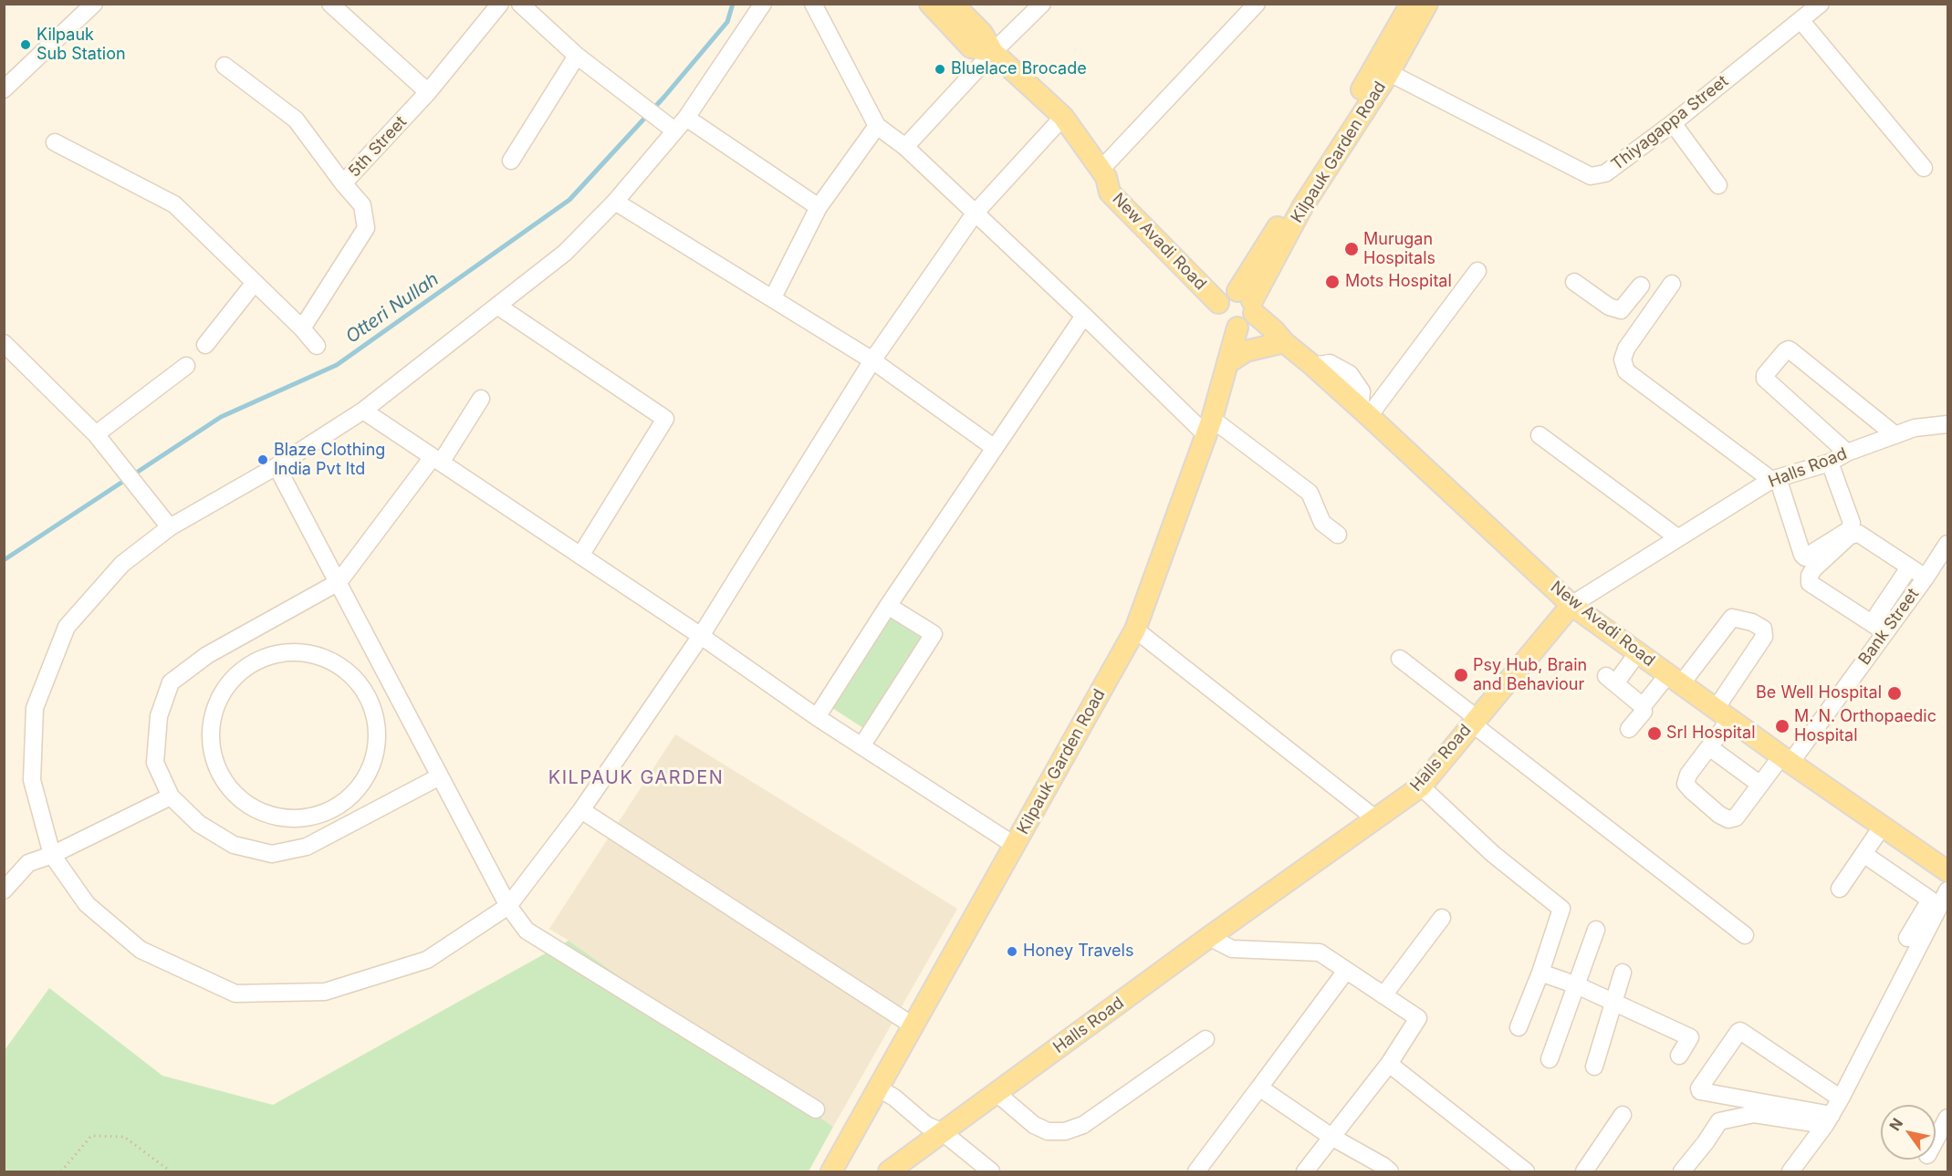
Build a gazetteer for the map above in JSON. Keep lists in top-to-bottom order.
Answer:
{
  "streets": {
    "main road": ["Kilpauk Garden Road", "New Avadi Road", "Halls Road"],
    "street": ["Thiyagappa Street", "5th Street", "Bank Street"]
  },
  "crossings": [
    ["Thiyagappa Street", "Kilpauk Garden Road"],
    ["Kilpauk Garden Road", "New Avadi Road"],
    ["New Avadi Road", "Halls Road"],
    ["New Avadi Road", "Bank Street"]
  ],
  "districts": ["KILPAUK GARDEN"],
  "water": ["Otteri Nullah"],
  "places": [
    "Kilpauk Sub Station",
    "Bluelace Brocade",
    "Murugan Hospitals",
    "Mots Hospital",
    "Blaze Clothing India Pvt ltd",
    "Psy Hub, Brain and Behaviour",
    "Be Well Hospital",
    "M. N. Orthopaedic Hospital",
    "Srl Hospital",
    "Honey Travels"
  ],
  "north": "top left"
}
